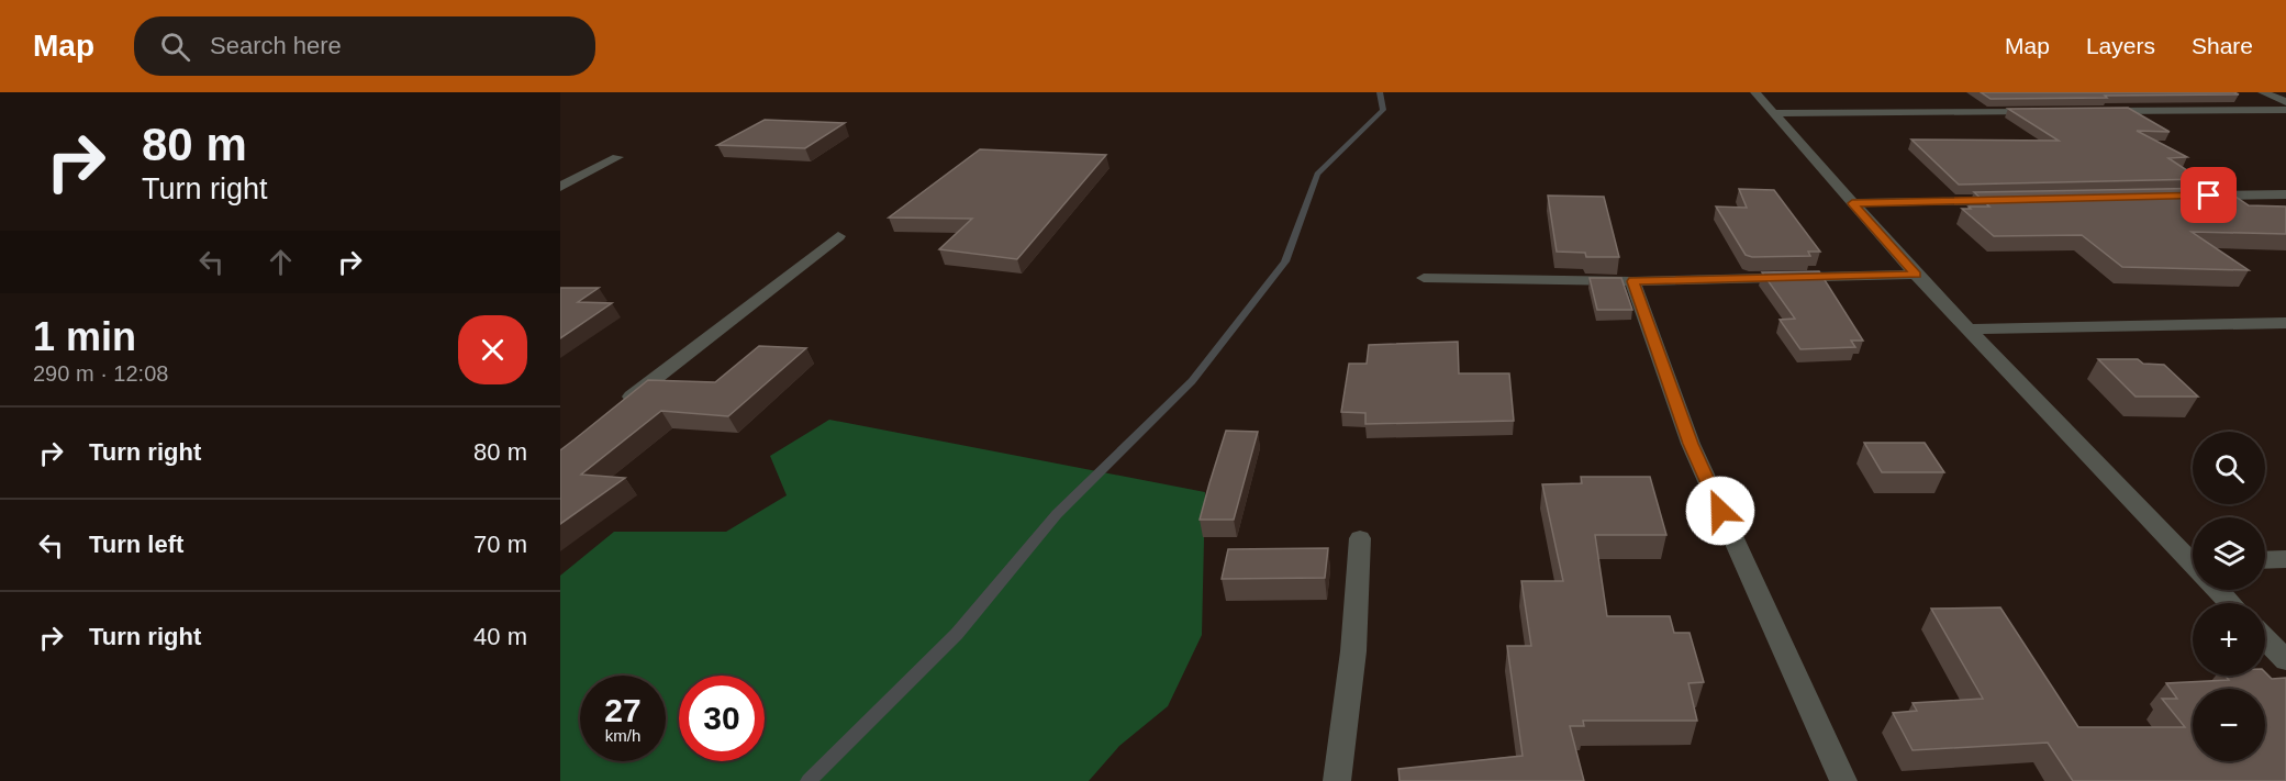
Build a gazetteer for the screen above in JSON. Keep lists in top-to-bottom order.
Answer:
{
  "page": {
    "header": "Map",
    "search": "Search here",
    "nav": ["Map", "Layers", "Share"],
    "turn": ["80 m", "Turn right"],
    "heading": ["1 min", "290 m · 12:08"],
    "list": [
      {
        "name": "Turn right",
        "value": "80 m"
      },
      {
        "name": "Turn left",
        "value": "70 m"
      },
      {
        "name": "Turn right",
        "value": "40 m"
      }
    ],
    "map_buttons": ["+", "−"],
    "speed": "27 km/h",
    "limit": "30"
  }
}
